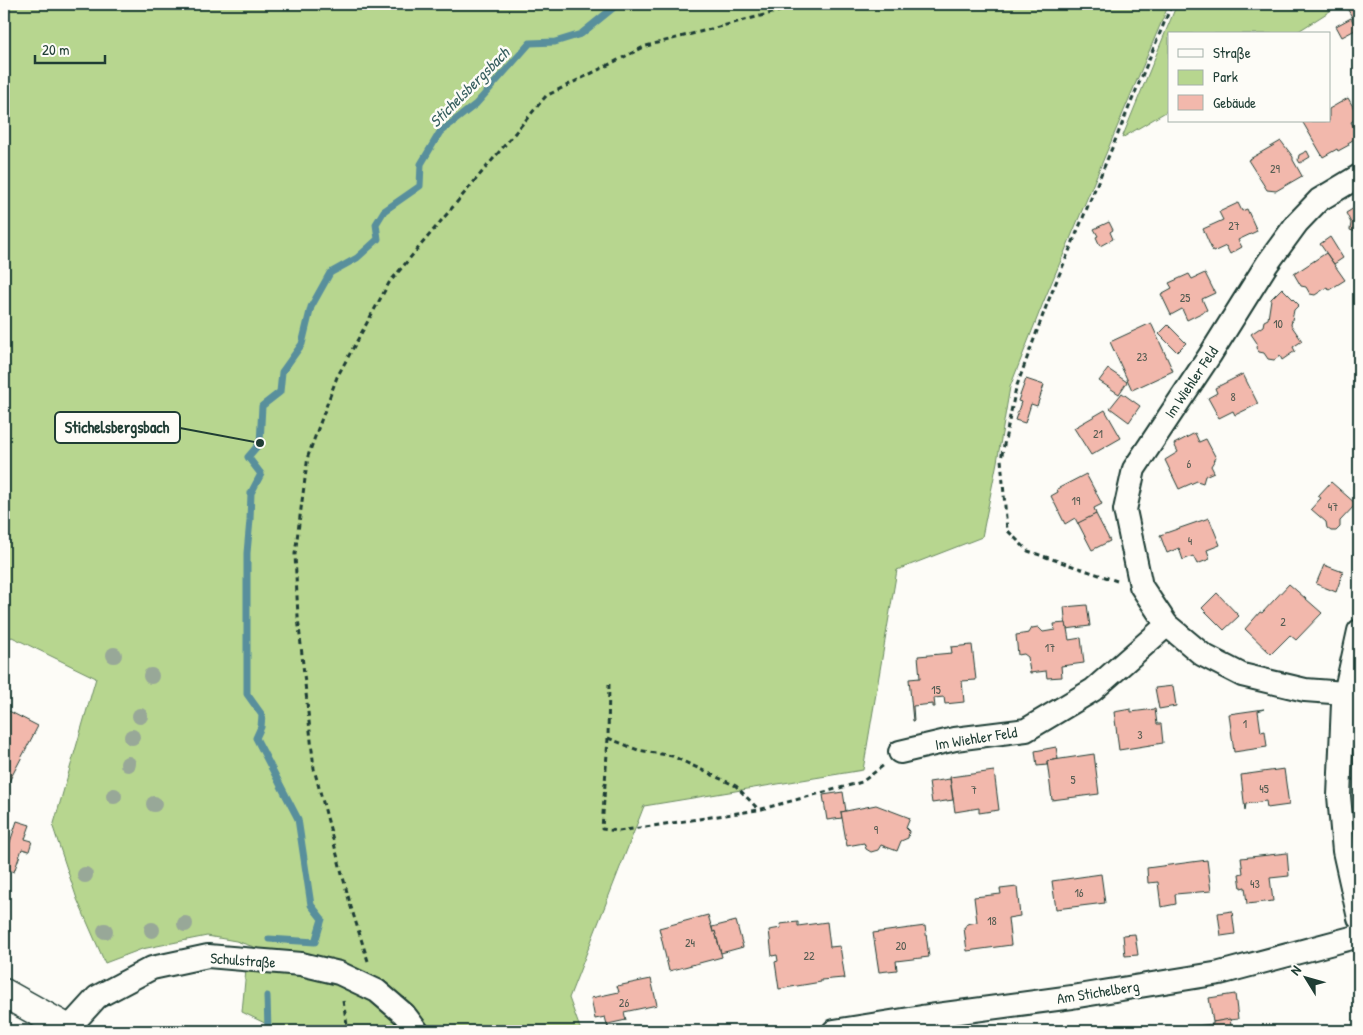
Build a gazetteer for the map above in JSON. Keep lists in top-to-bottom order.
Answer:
{
  "streets": {
    "street": ["Im Wiehler Feld", "Schulstraße", "Am Stichelberg"]
  },
  "water": ["Stichelsbergsbach"],
  "places": ["Stichelsbergsbach"],
  "house_numbers": [
    "29",
    "27",
    "25",
    "10",
    "23",
    "8",
    "21",
    "6",
    "19",
    "47",
    "4",
    "2",
    "17",
    "15",
    "1",
    "3",
    "5",
    "45",
    "7",
    "9",
    "43",
    "16",
    "18",
    "24",
    "20",
    "22",
    "26"
  ],
  "legend": ["Straße", "Park", "Gebäude"],
  "scale_bar": "20 m",
  "north": "top left"
}
